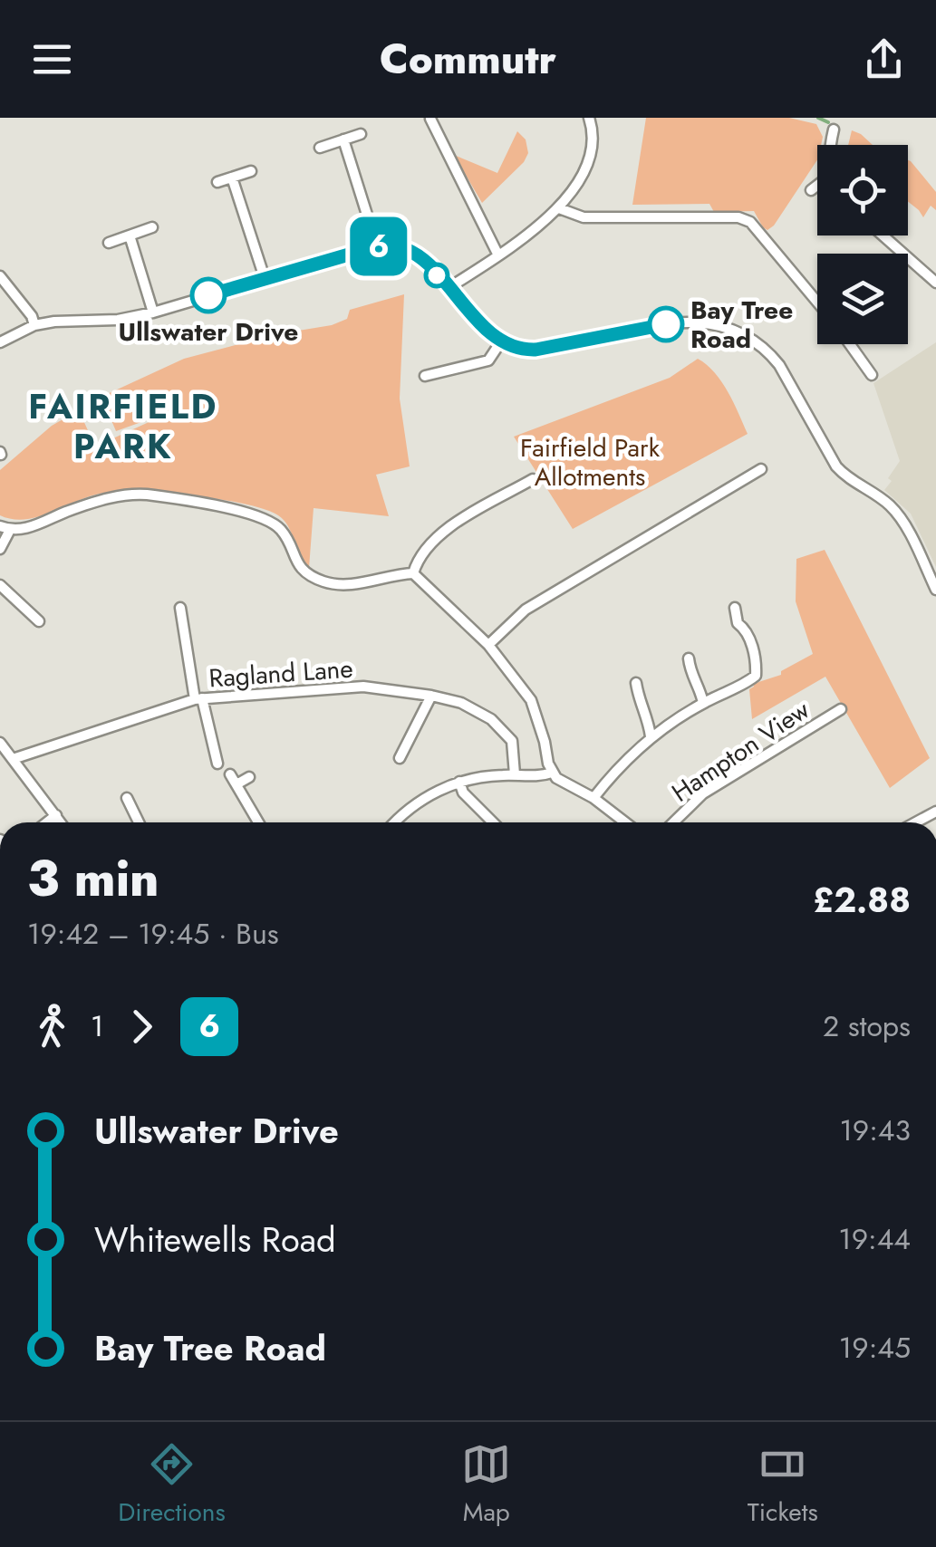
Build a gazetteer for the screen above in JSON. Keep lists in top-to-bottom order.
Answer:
{
  "streets": {
    "street": ["Ragland Lane", "Hampton View"]
  },
  "districts": ["FAIRFIELD PARK"],
  "parks": ["Fairfield Park Allotments"],
  "places": ["Ullswater Drive", "Bay Tree Road"],
  "lines": ["bus line 6"],
  "page": {
    "header": "Commutr",
    "on_map": "6",
    "heading": ["3 min", "19:42 – 19:45 · Bus", "£2.88"],
    "legs": ["1", "6", "2 stops"],
    "list": [
      {
        "name": "Ullswater Drive",
        "value": "19:43"
      },
      {
        "name": "Whitewells Road",
        "value": "19:44"
      },
      {
        "name": "Bay Tree Road",
        "value": "19:45"
      }
    ],
    "tabs": ["Directions", "Map", "Tickets"]
  }
}
